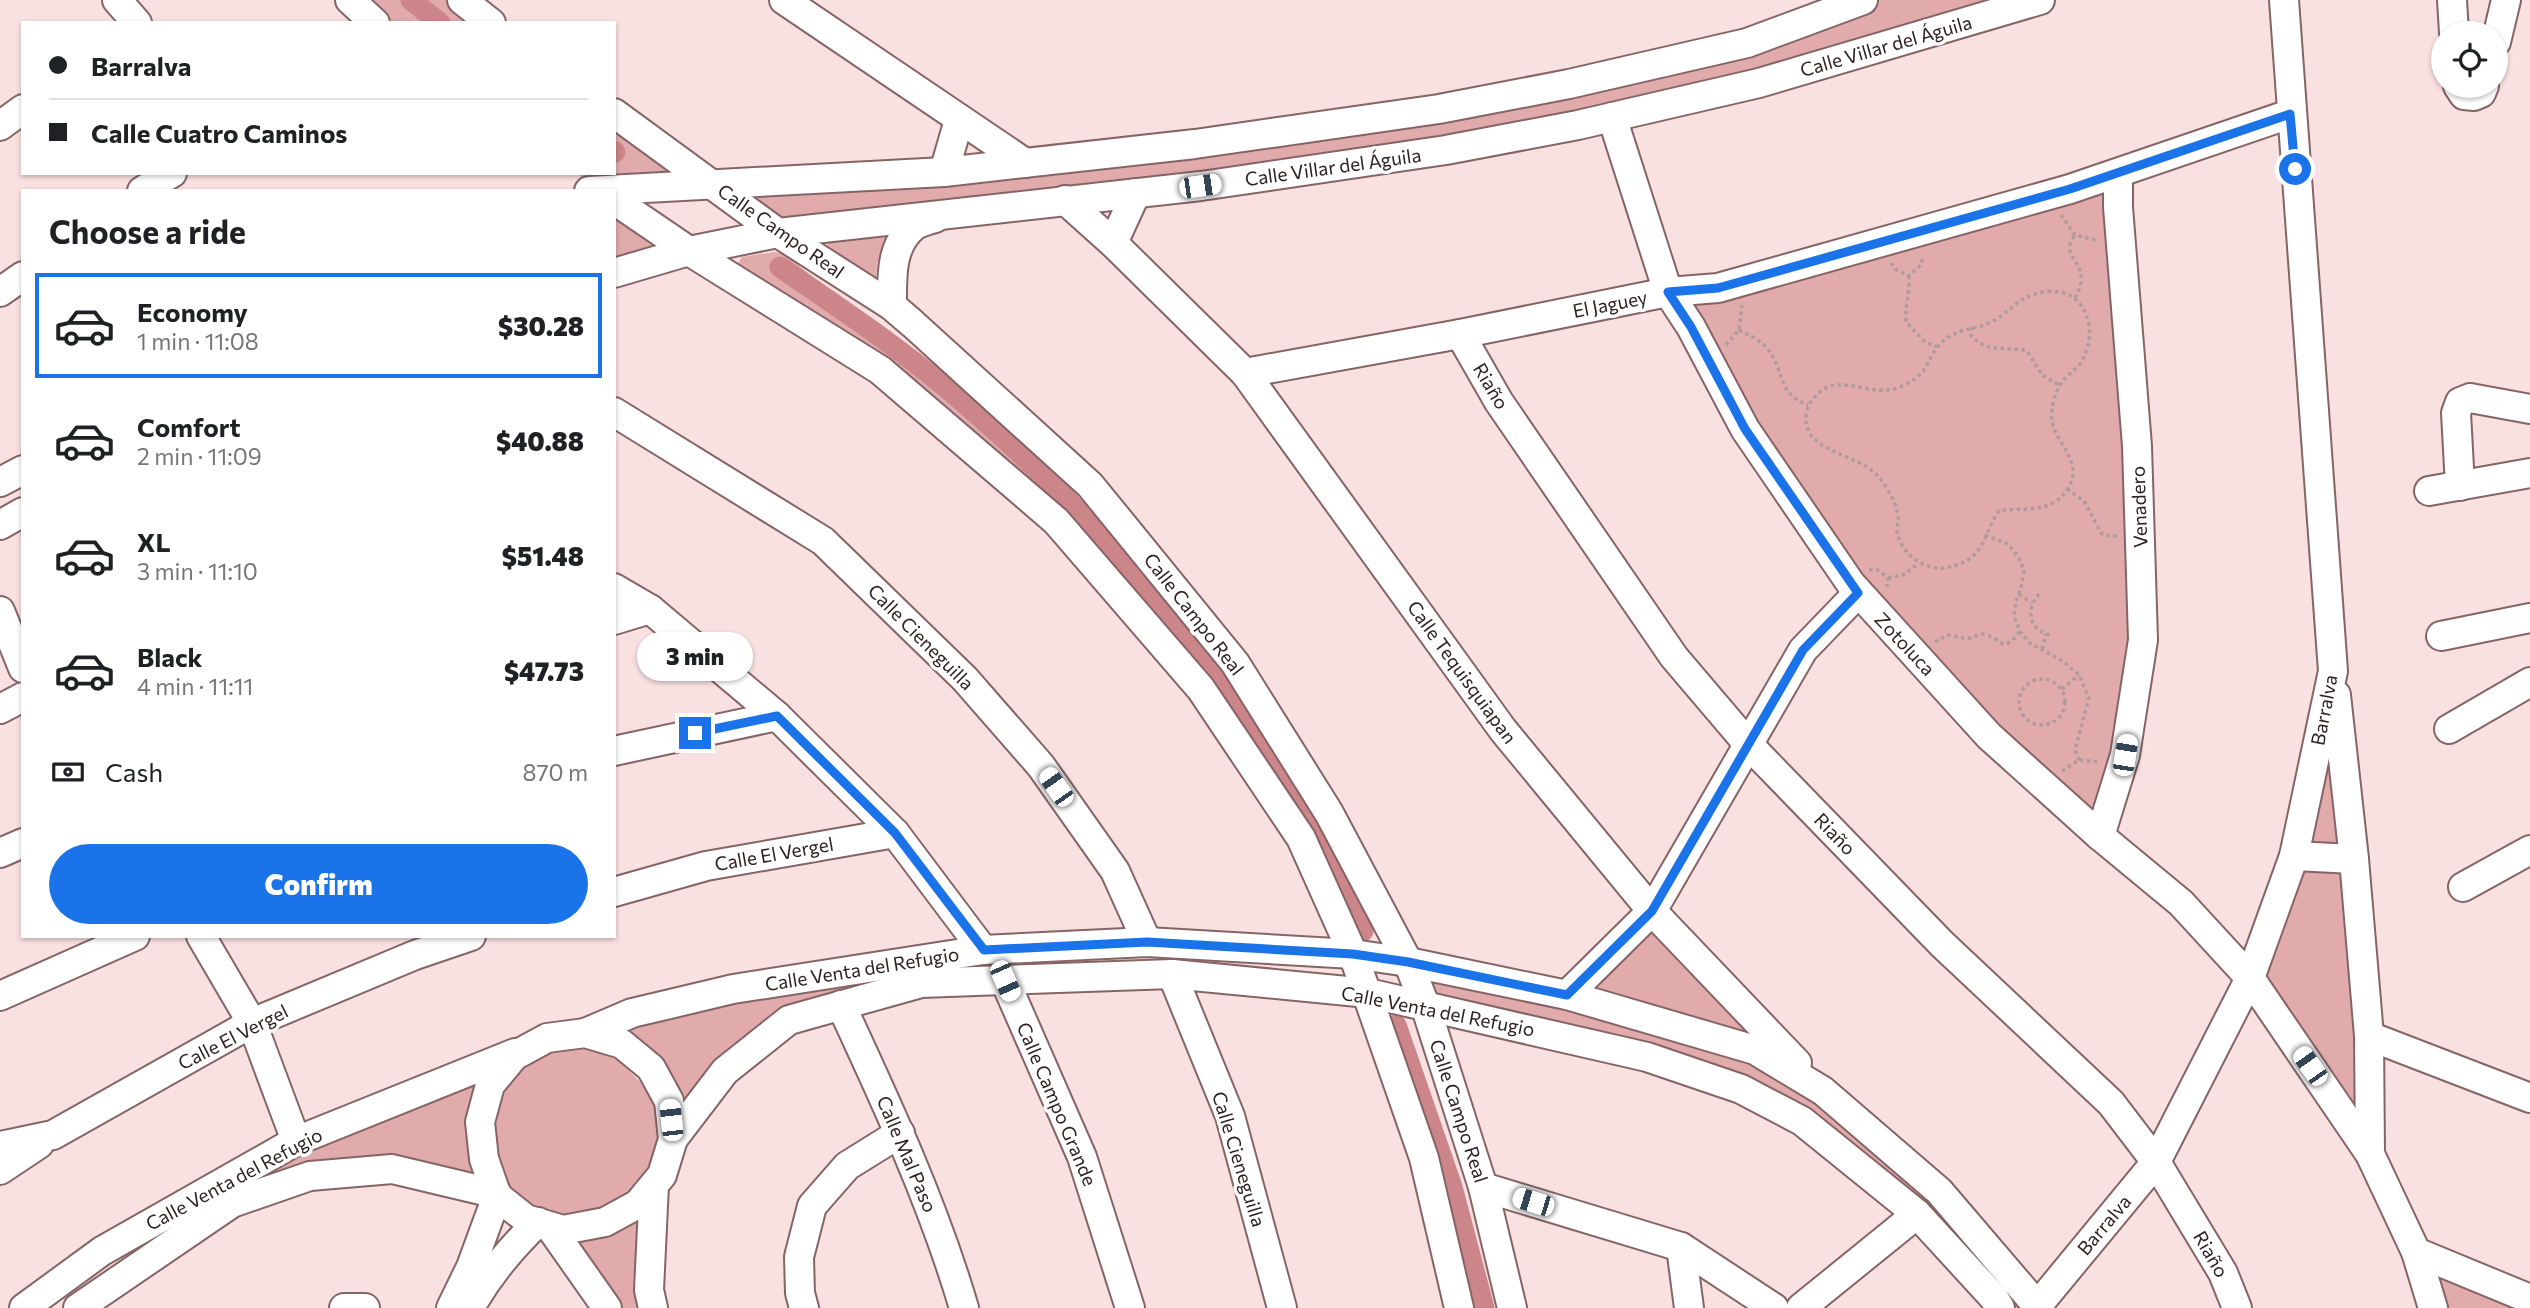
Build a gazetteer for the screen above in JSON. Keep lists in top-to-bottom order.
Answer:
{
  "streets": {
    "street": [
      "Calle Villar del Águila",
      "Calle Campo Real",
      "El Jaguey",
      "Riaño",
      "Venadero",
      "Calle Cieneguilla",
      "Zotoluca",
      "Calle Tequisquiapan",
      "Barralva",
      "Calle El Vergel",
      "Calle Venta del Refugio",
      "Calle Campo Grande",
      "Calle Mal Paso"
    ]
  },
  "crossings": [
    ["Calle Villar del Águila", "Calle Campo Real"],
    ["Calle Villar del Águila", "Zotoluca"],
    ["Calle Villar del Águila", "Calle Tequisquiapan"],
    ["Calle Campo Real", "Calle Venta del Refugio"],
    ["El Jaguey", "Riaño"],
    ["El Jaguey", "Venadero"],
    ["El Jaguey", "Zotoluca"],
    ["El Jaguey", "Calle Tequisquiapan"],
    ["El Jaguey", "Barralva"],
    ["Riaño", "Barralva"],
    ["Venadero", "Zotoluca"],
    ["Calle Cieneguilla", "Calle Venta del Refugio"],
    ["Zotoluca", "Barralva"],
    ["Calle Tequisquiapan", "Calle Venta del Refugio"],
    ["Barralva", "Calle Venta del Refugio"],
    ["Calle Venta del Refugio", "Calle Campo Grande"],
    ["Calle Venta del Refugio", "Calle Mal Paso"]
  ],
  "page": {
    "banner": ["Barralva", "Calle Cuatro Caminos"],
    "heading": "Choose a ride",
    "list": [
      {
        "name": "Economy",
        "note": "1 min · 11:08",
        "value": "$30.28"
      },
      {
        "name": "Comfort",
        "note": "2 min · 11:09",
        "value": "$40.88"
      },
      {
        "name": "XL",
        "note": "3 min · 11:10",
        "value": "$51.48"
      },
      {
        "name": "Black",
        "note": "4 min · 11:11",
        "value": "$47.73"
      }
    ],
    "bubble": "3 min",
    "pay": ["Cash", "870 m"],
    "buttons": "Confirm"
  }
}
